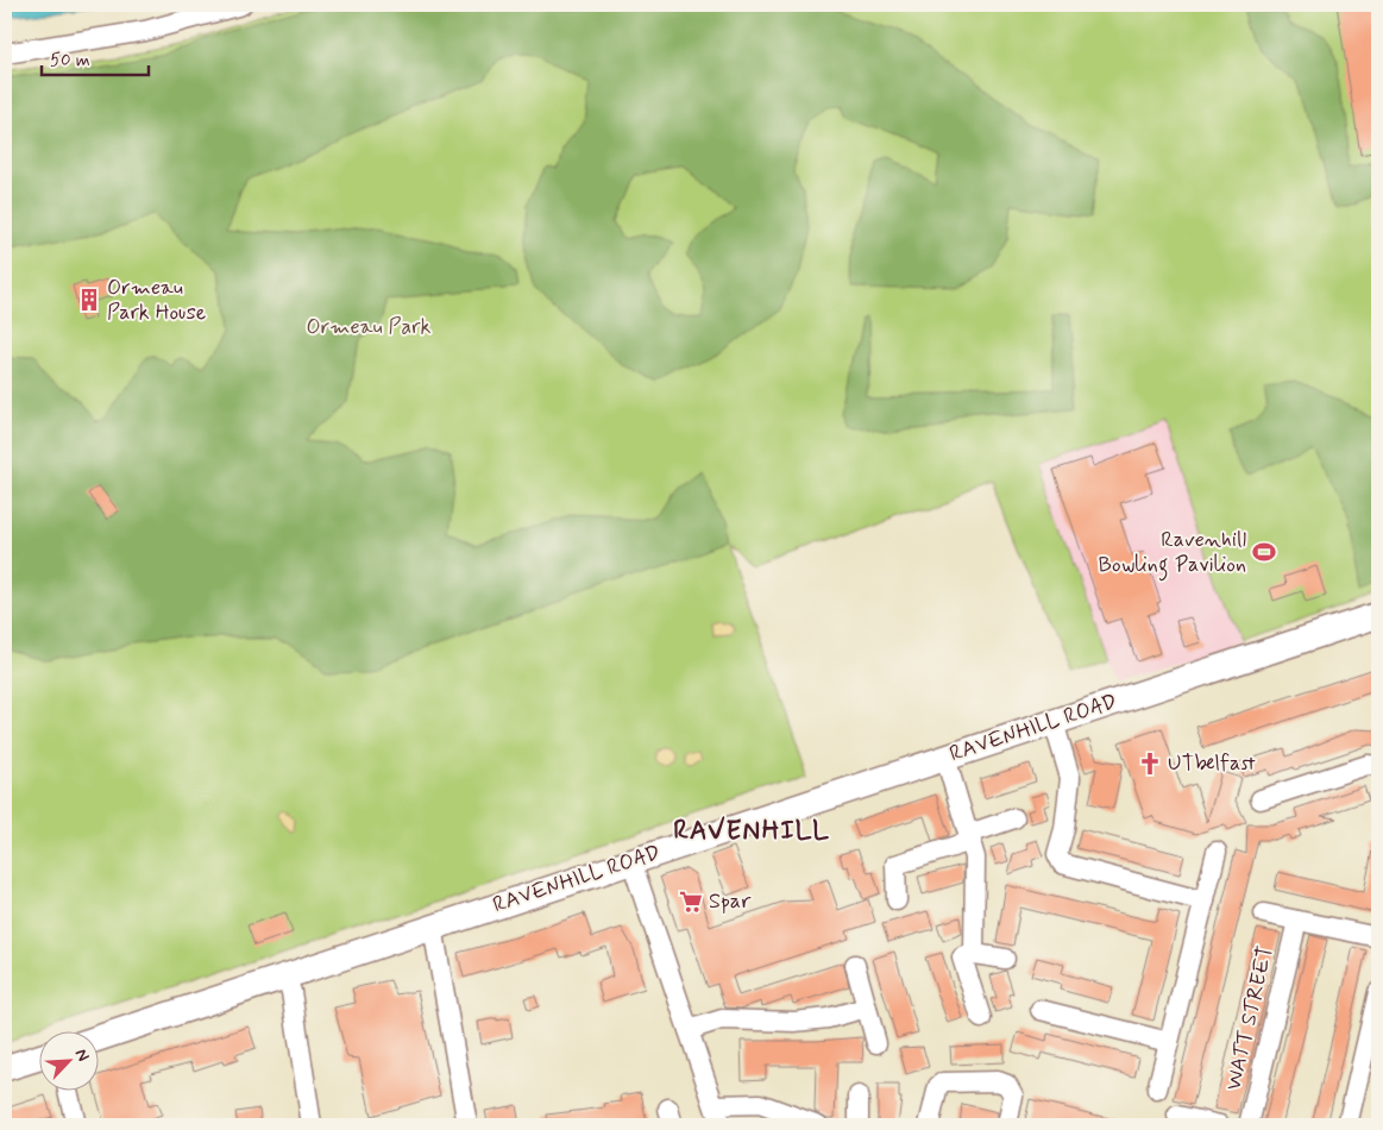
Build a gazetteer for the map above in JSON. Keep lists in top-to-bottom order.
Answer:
{
  "streets": {
    "main road": ["RAVENHILL ROAD"],
    "street": ["WATT STREET"]
  },
  "districts": ["RAVENHILL"],
  "parks": ["Ormeau Park"],
  "places": {
    "building": ["Ormeau Park House"],
    "sports": ["Ravenhill Bowling Pavilion"],
    "church": ["UTbelfast"],
    "supermarket": ["Spar"]
  },
  "scale_bar": "50 m",
  "north": "top right"
}
